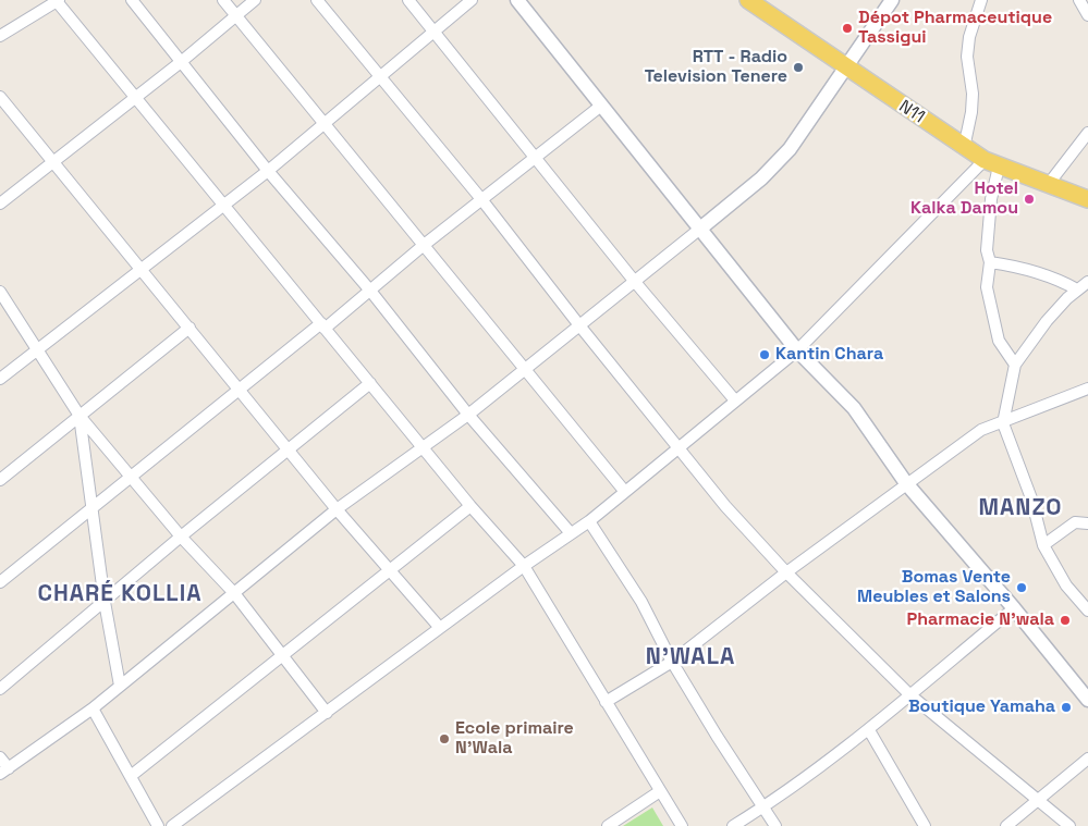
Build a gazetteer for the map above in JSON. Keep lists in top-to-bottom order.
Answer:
{
  "streets": {
    "main road": ["N11"]
  },
  "districts": ["MANZO", "CHARÉ KOLLIA", "N’WALA"],
  "places": [
    "Dépot Pharmaceutique Tassigui",
    "RTT - Radio Television Tenere",
    "Hotel Kalka Damou",
    "Kantin Chara",
    "Bomas Vente Meubles et Salons",
    "Pharmacie N'wala",
    "Boutique Yamaha",
    "Ecole primaire N'Wala"
  ]
}
